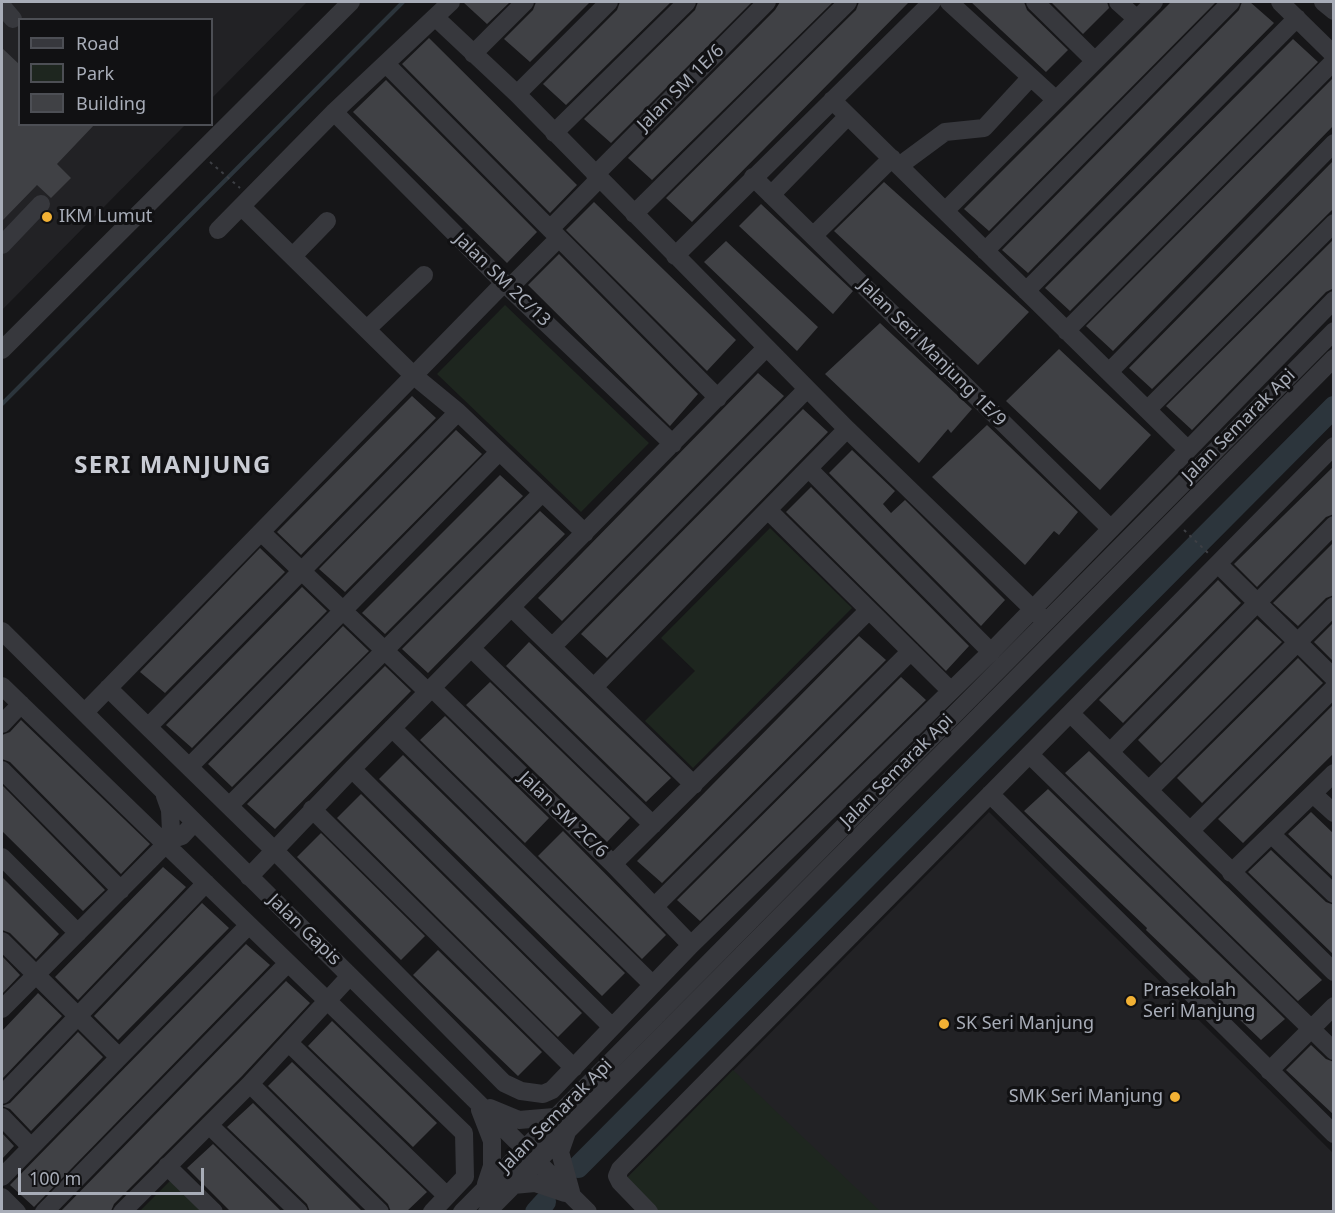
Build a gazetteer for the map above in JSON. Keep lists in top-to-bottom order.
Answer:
{
  "streets": {
    "street": [
      "Jalan SM 1E/6",
      "Jalan SM 2C/13",
      "Jalan Seri Manjung 1E/9",
      "Jalan Semarak Api",
      "Jalan SM 2C/6",
      "Jalan Gapis"
    ]
  },
  "crossings": [
    ["Jalan SM 1E/6", "Jalan SM 2C/13"],
    ["Jalan SM 1E/6", "Jalan SM 2C/6"],
    ["Jalan SM 1E/6", "Jalan Gapis"],
    ["Jalan Semarak Api", "Jalan Gapis"]
  ],
  "districts": ["SERI MANJUNG"],
  "places": [
    "IKM Lumut",
    "Prasekolah Seri Manjung",
    "SK Seri Manjung",
    "SMK Seri Manjung"
  ],
  "legend": ["Road", "Park", "Building"],
  "scale_bar": "100 m"
}
